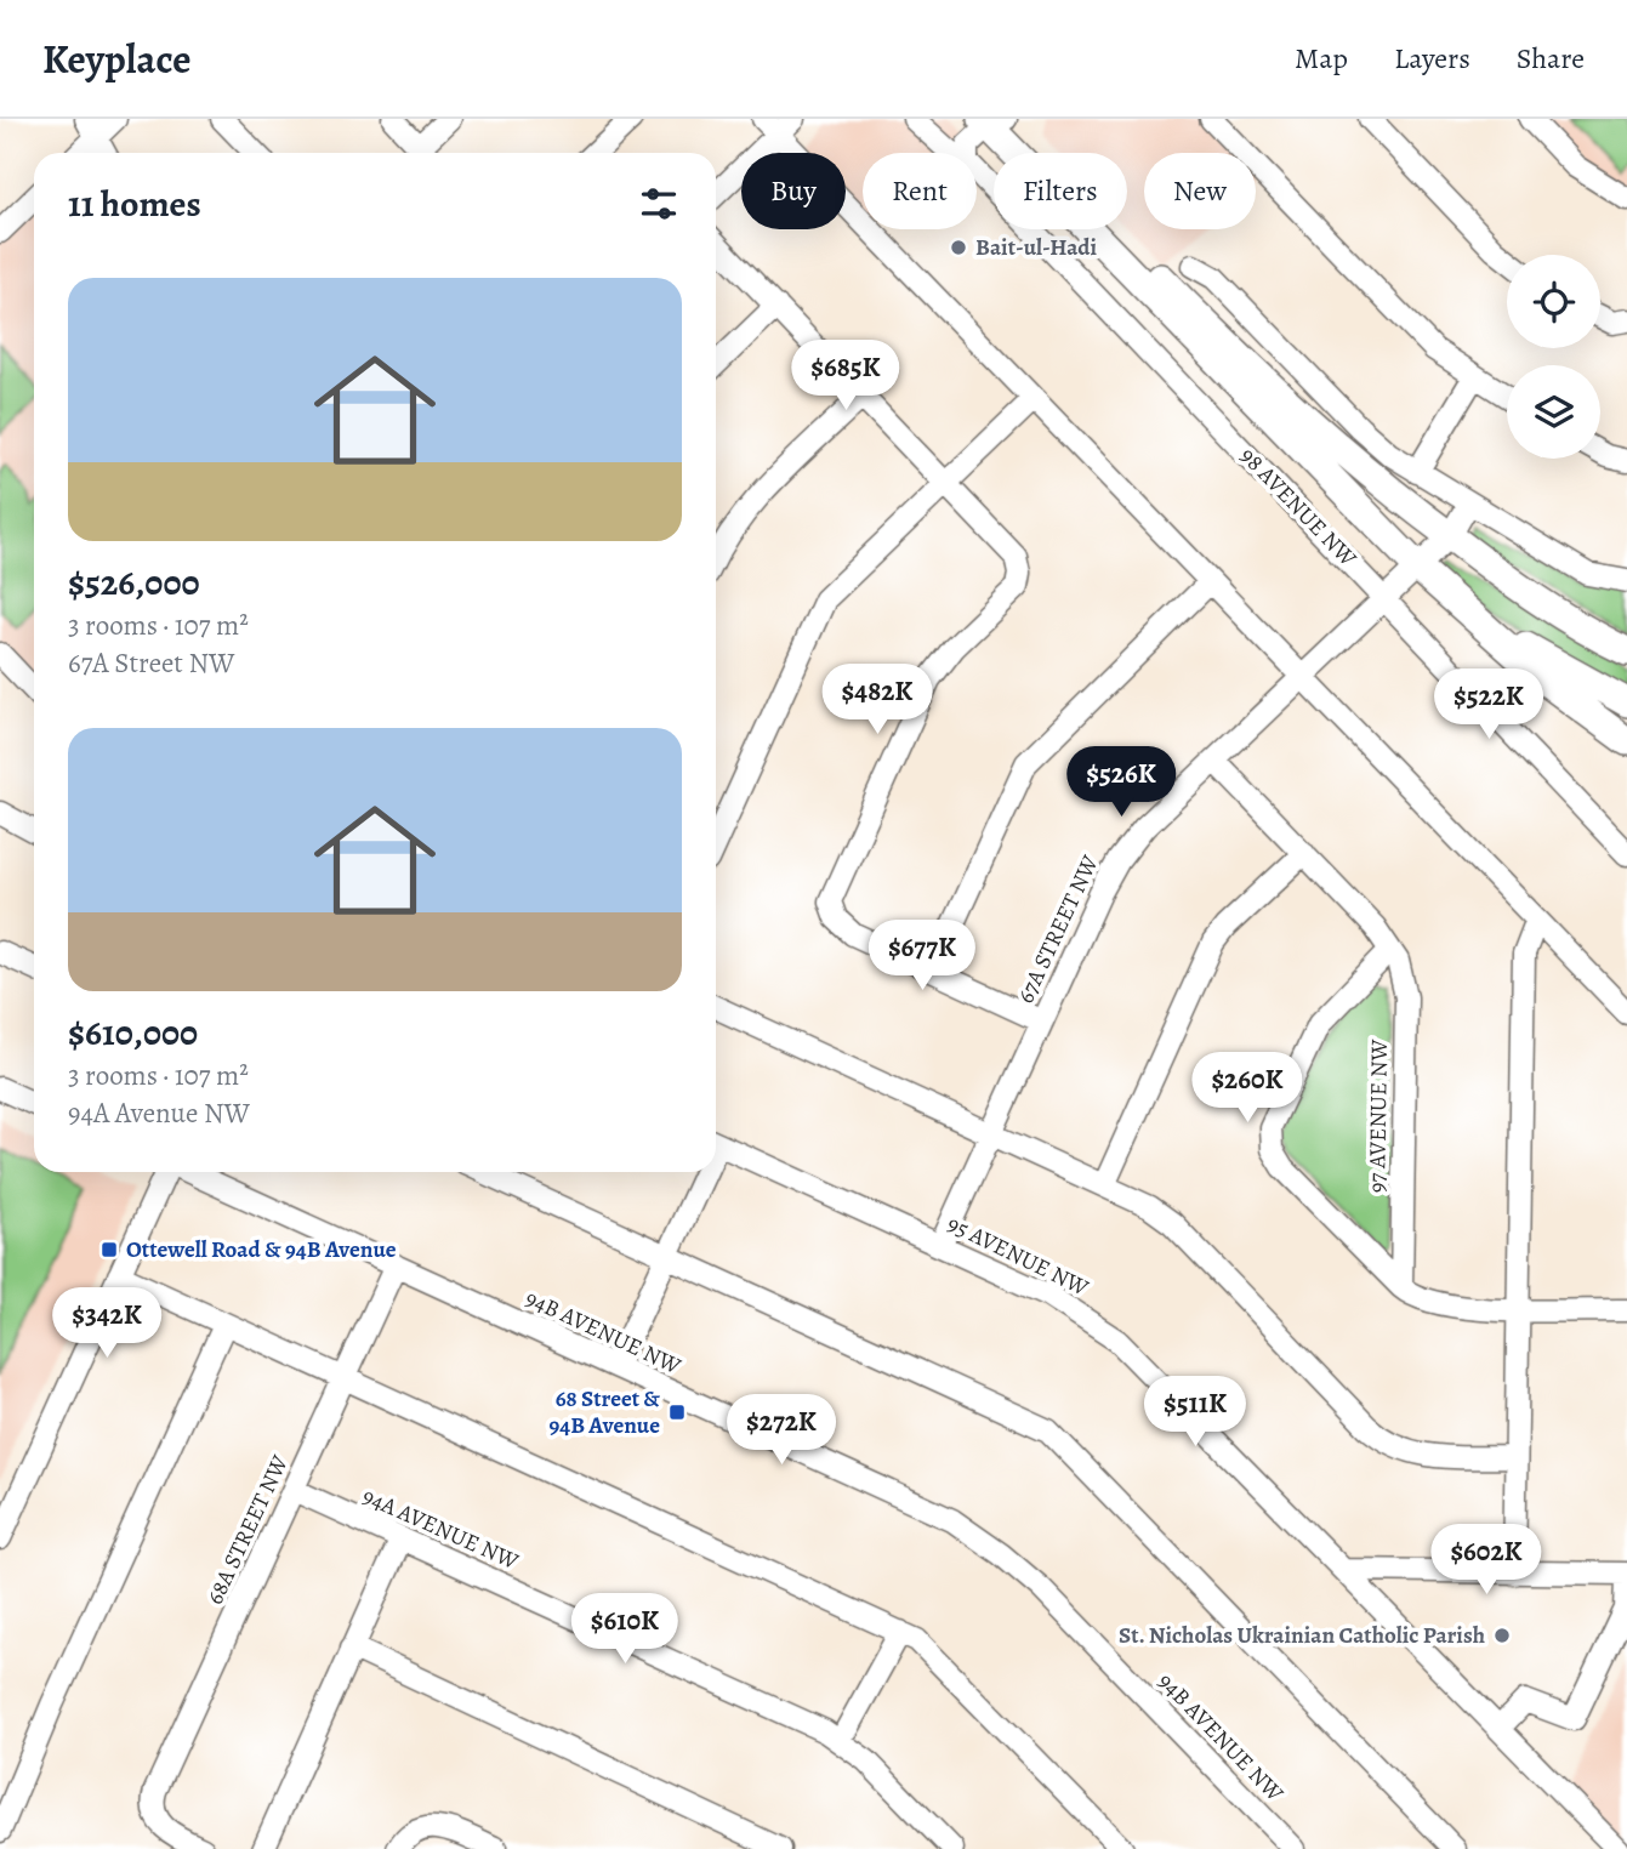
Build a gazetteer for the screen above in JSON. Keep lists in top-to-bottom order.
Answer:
{
  "streets": {
    "main road": ["98 AVENUE NW"],
    "street": [
      "67A STREET NW",
      "97 AVENUE NW",
      "95 AVENUE NW",
      "94B AVENUE NW",
      "94A AVENUE NW",
      "68A STREET NW"
    ]
  },
  "crossings": [
    ["98 AVENUE NW", "67A STREET NW"],
    ["67A STREET NW", "97 AVENUE NW"],
    ["67A STREET NW", "95 AVENUE NW"],
    ["94B AVENUE NW", "68A STREET NW"],
    ["94A AVENUE NW", "68A STREET NW"]
  ],
  "places": {
    "other": ["Bait-ul-Hadi", "St. Nicholas Ukrainian Catholic Parish"],
    "transit": ["Ottewell Road & 94B Avenue", "68 Street & 94B Avenue"]
  },
  "page": {
    "header": "Keyplace",
    "nav": ["Map", "Layers", "Share"],
    "chip": [
      "Buy",
      "Rent",
      "Filters",
      "New"
    ],
    "heading": "11 homes",
    "list": [
      {
        "name": "$526,000",
        "note": "3 rooms · 107 m² · 67A Street NW"
      },
      {
        "name": "$610,000",
        "note": "3 rooms · 107 m² · 94A Avenue NW"
      }
    ],
    "price": [
      "$685K",
      "$482K",
      "$522K",
      "$526K",
      "$677K",
      "$260K",
      "$342K",
      "$511K",
      "$272K",
      "$602K",
      "$610K"
    ]
  }
}
